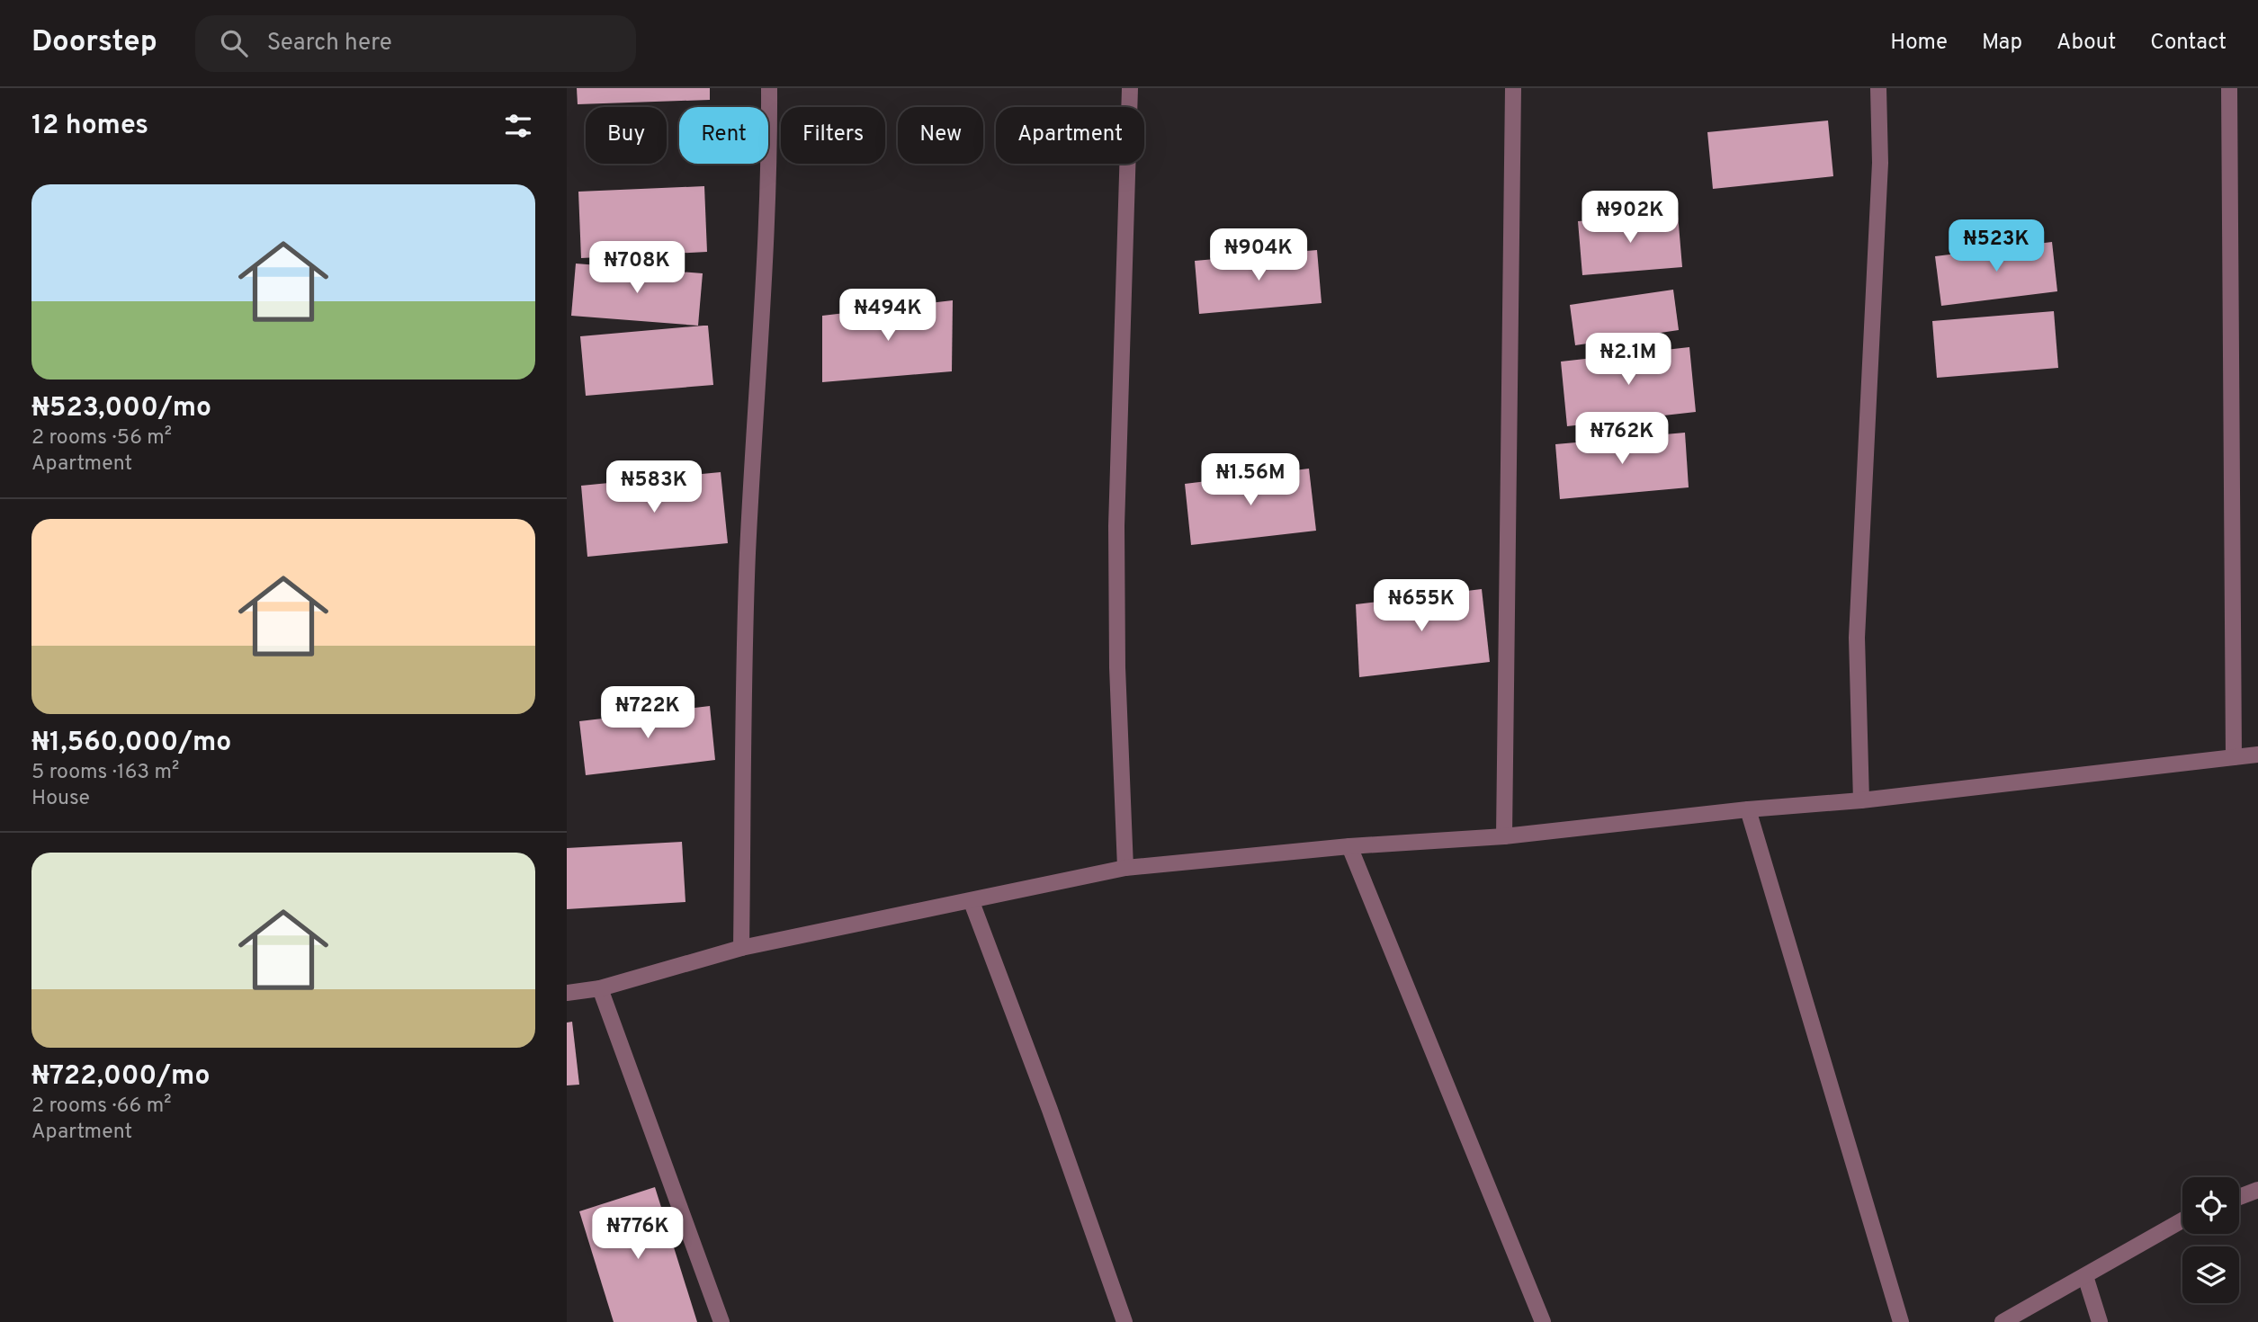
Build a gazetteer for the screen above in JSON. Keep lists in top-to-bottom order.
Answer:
{
  "page": {
    "header": "Doorstep",
    "search": "Search here",
    "nav": [
      "Home",
      "Map",
      "About",
      "Contact"
    ],
    "heading": "12 homes",
    "chip": [
      "Buy",
      "Rent",
      "Filters",
      "New",
      "Apartment"
    ],
    "list": [
      {
        "name": "₦523,000/mo",
        "note": "2 rooms · 56 m² · Apartment"
      },
      {
        "name": "₦1,560,000/mo",
        "note": "5 rooms · 163 m² · House"
      },
      {
        "name": "₦722,000/mo",
        "note": "2 rooms · 66 m² · Apartment"
      }
    ],
    "price": [
      "₦902K",
      "₦523K",
      "₦904K",
      "₦708K",
      "₦494K",
      "₦2.1M",
      "₦762K",
      "₦1.56M",
      "₦583K",
      "₦655K",
      "₦722K",
      "₦776K"
    ]
  }
}
